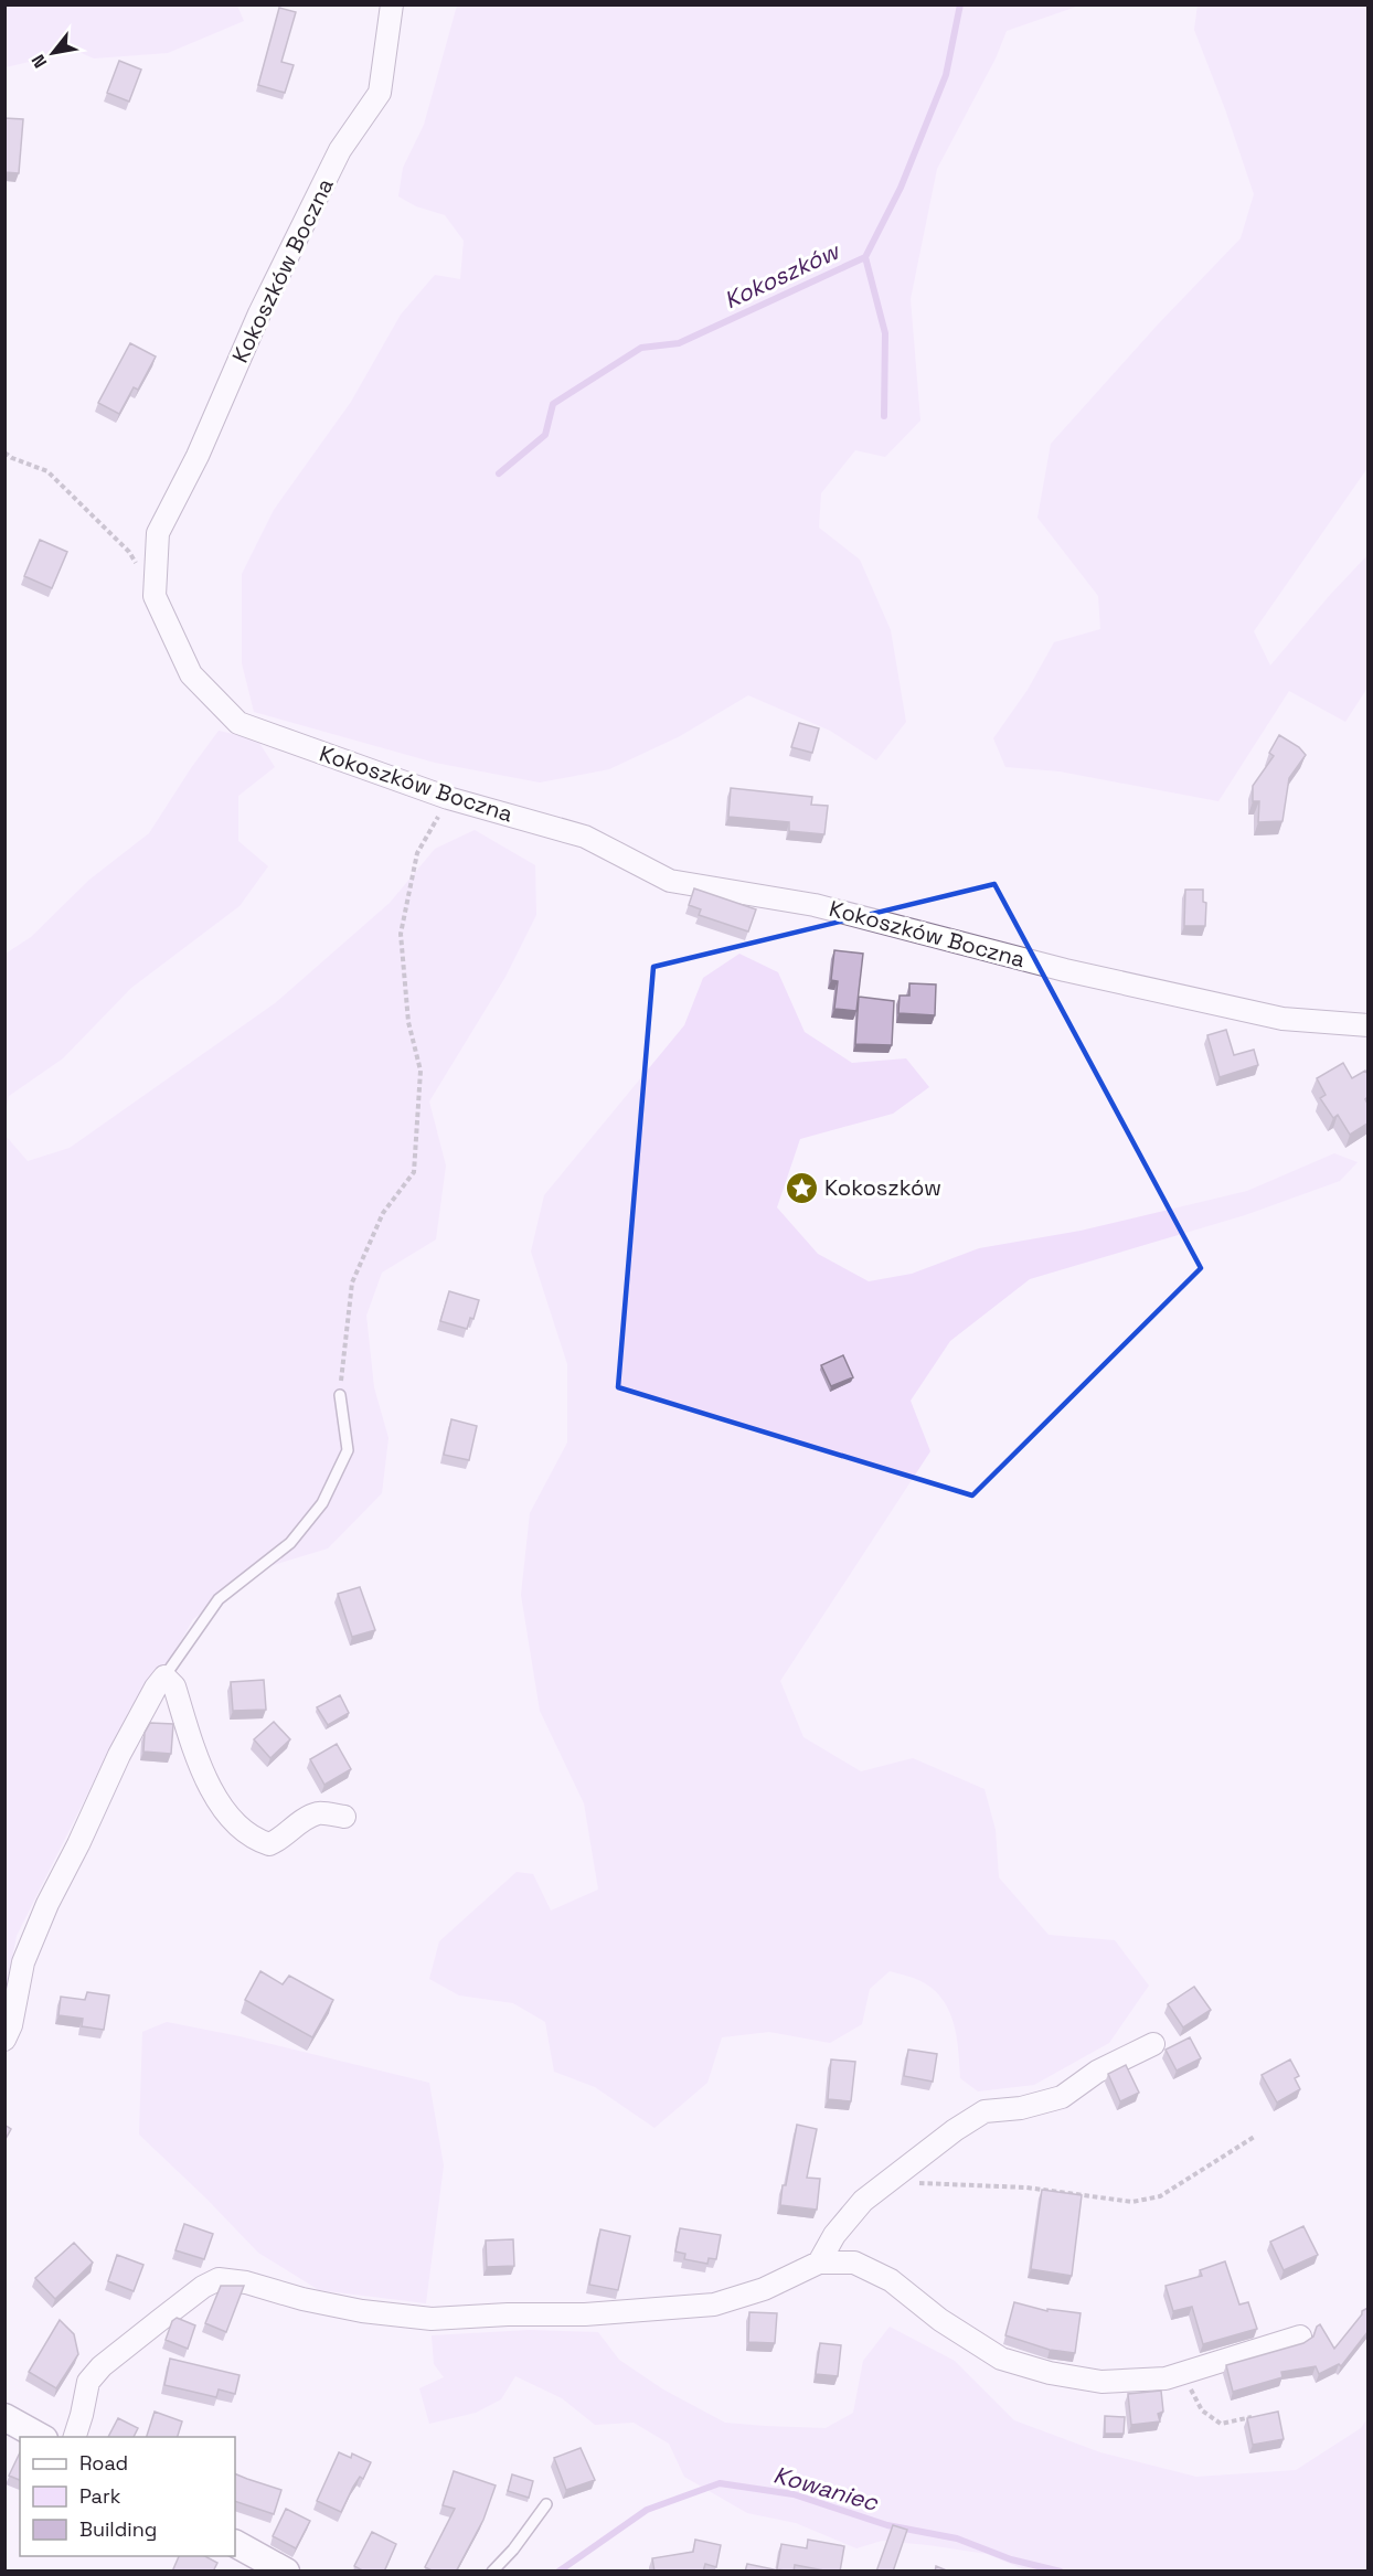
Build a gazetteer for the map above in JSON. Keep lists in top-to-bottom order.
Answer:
{
  "streets": {
    "street": ["Kokoszków Boczna"]
  },
  "water": ["Kokoszków", "Kowaniec"],
  "places": {
    "place": ["Kokoszków"]
  },
  "legend": ["Road", "Park", "Building"],
  "north": "bottom left"
}
